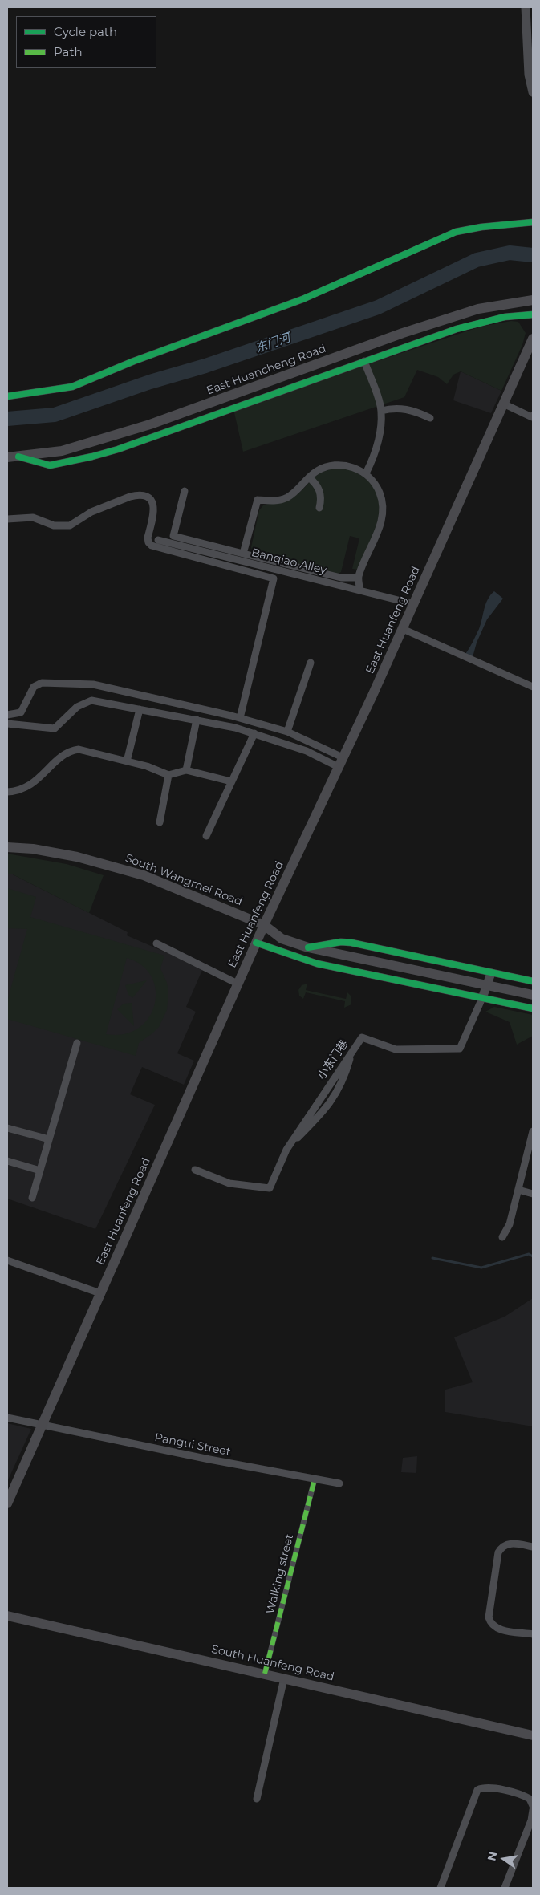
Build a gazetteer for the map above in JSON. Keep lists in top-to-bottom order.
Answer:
{
  "streets": {
    "main road": [
      "East Huancheng Road",
      "East Huanfeng Road",
      "South Wangmei Road",
      "South Huanfeng Road"
    ],
    "street": [
      "Banqiao Alley",
      "小东门巷",
      "Pangui Street",
      "Walking street"
    ]
  },
  "crossings": [
    ["Banqiao Alley", "East Huanfeng Road"],
    ["East Huanfeng Road", "South Wangmei Road"],
    ["East Huanfeng Road", "Pangui Street"],
    ["Pangui Street", "Walking street"],
    ["Walking street", "South Huanfeng Road"]
  ],
  "water": ["东门河"],
  "legend": ["Cycle path", "Path"],
  "north": "left"
}
